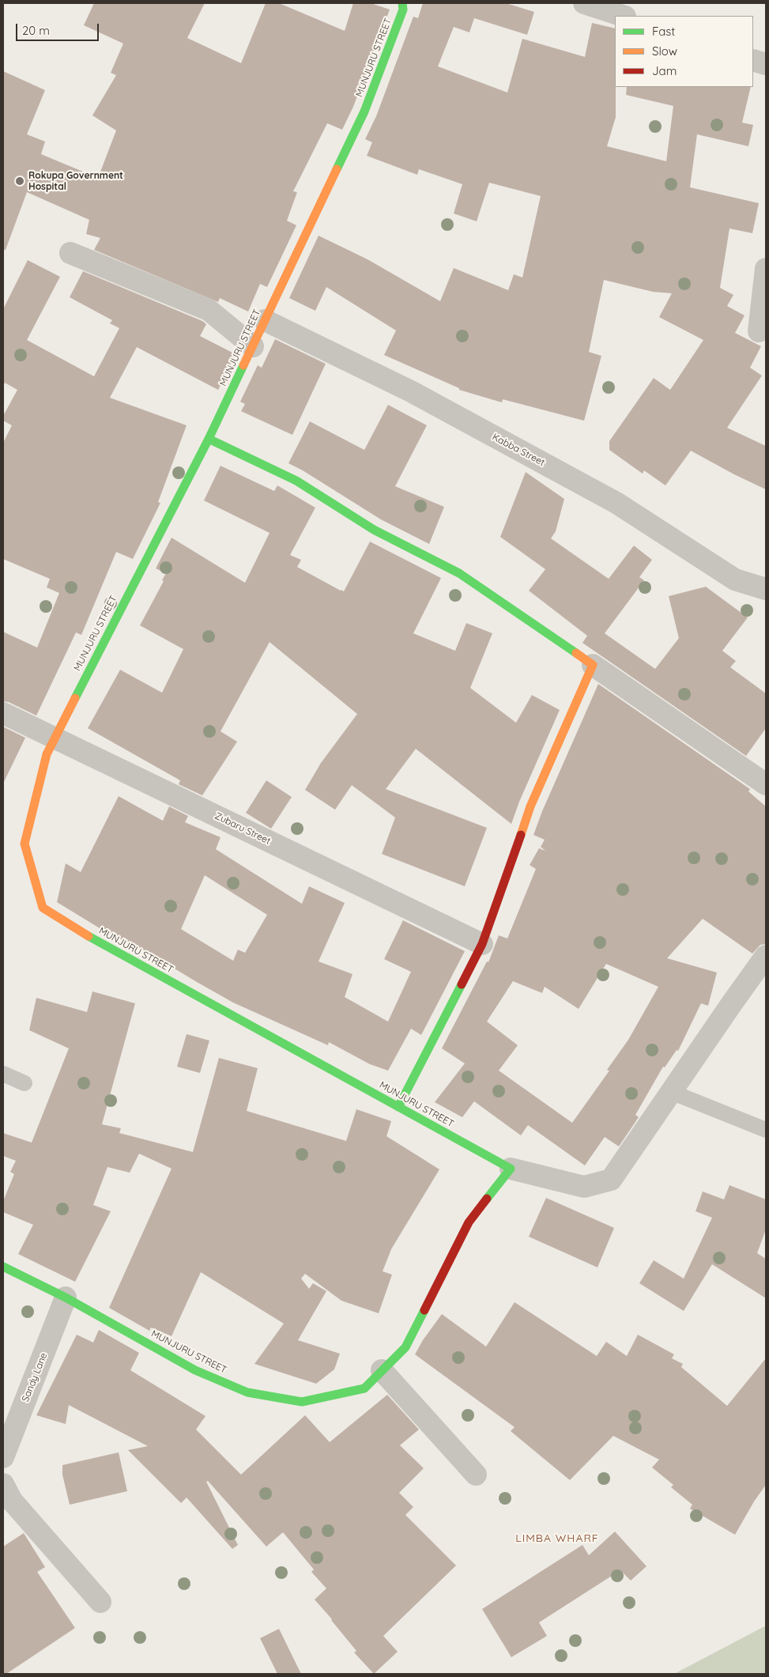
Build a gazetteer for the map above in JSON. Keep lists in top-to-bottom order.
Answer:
{
  "streets": {
    "street": [
      "MUNJURU STREET",
      "Kabba Street",
      "Zubaru Street",
      "Sandy Lane"
    ]
  },
  "crossings": [
    ["MUNJURU STREET", "Kabba Street"],
    ["MUNJURU STREET", "Zubaru Street"],
    ["MUNJURU STREET", "Sandy Lane"]
  ],
  "districts": ["LIMBA WHARF"],
  "places": ["Rokupa Government Hospital"],
  "legend": ["Fast", "Slow", "Jam"],
  "scale_bar": "20 m"
}
